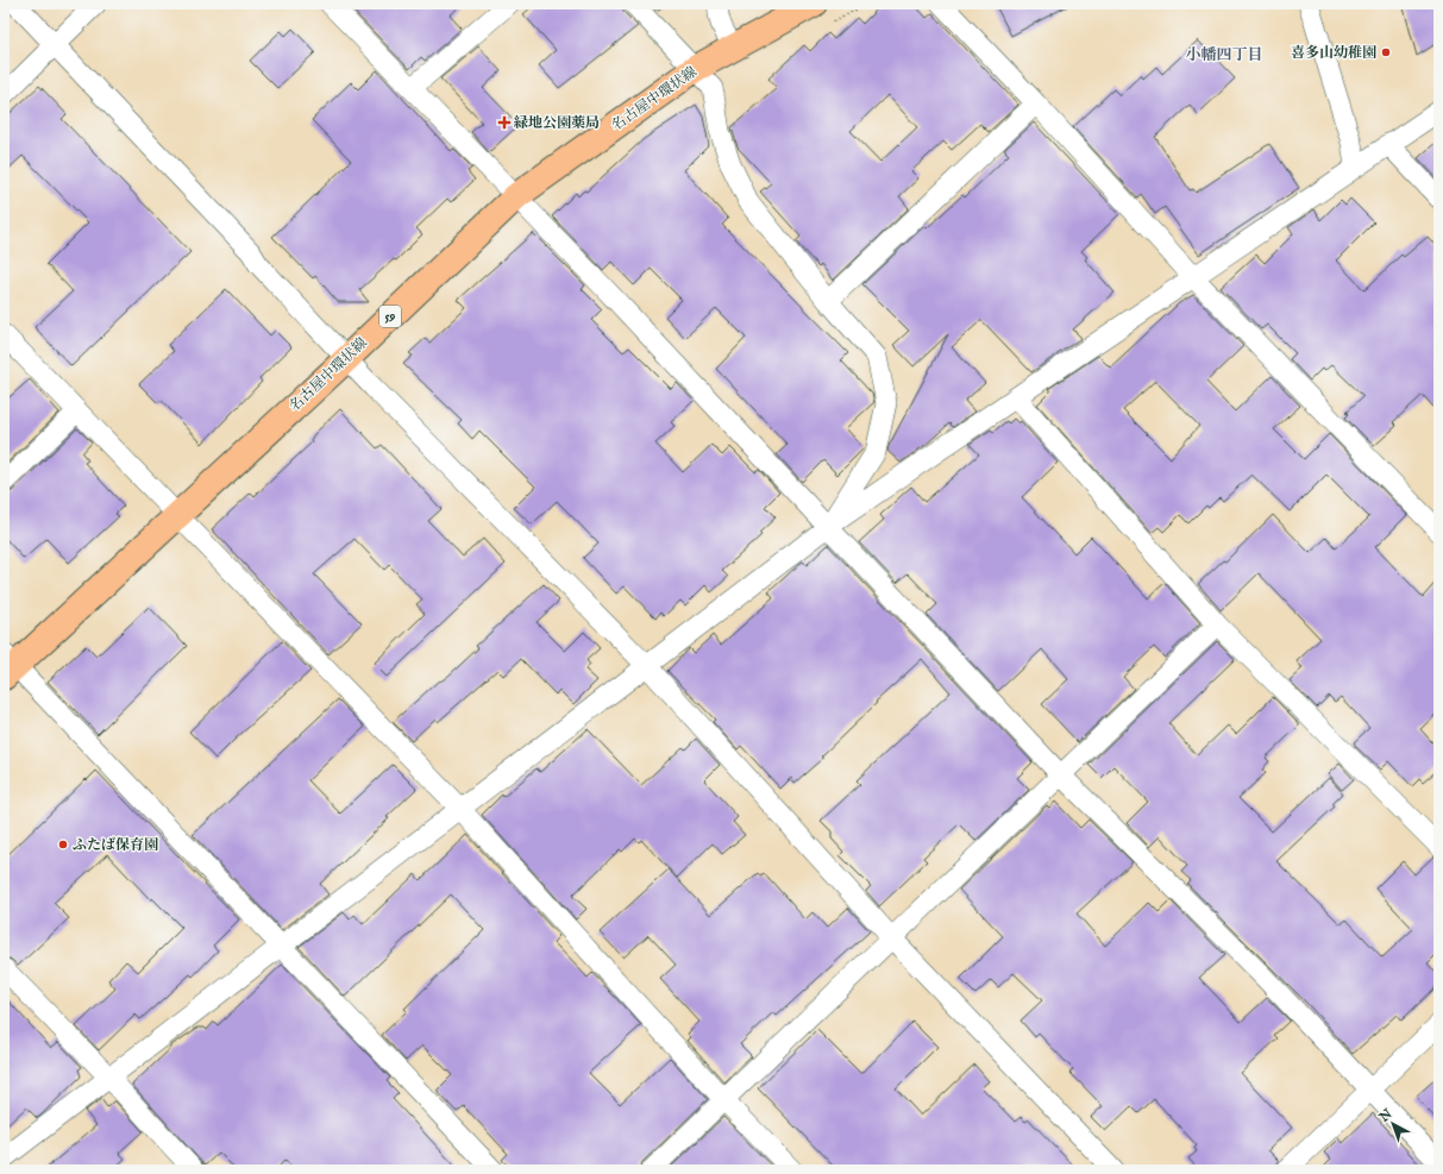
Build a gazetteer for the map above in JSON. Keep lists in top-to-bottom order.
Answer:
{
  "streets": {
    "main road": ["名古屋中環状線", "59"]
  },
  "districts": ["小幡四丁目"],
  "places": {
    "other": ["喜多山幼稚園", "ふたば保育園"],
    "health": ["緑地公園薬局"]
  },
  "north": "top left"
}
